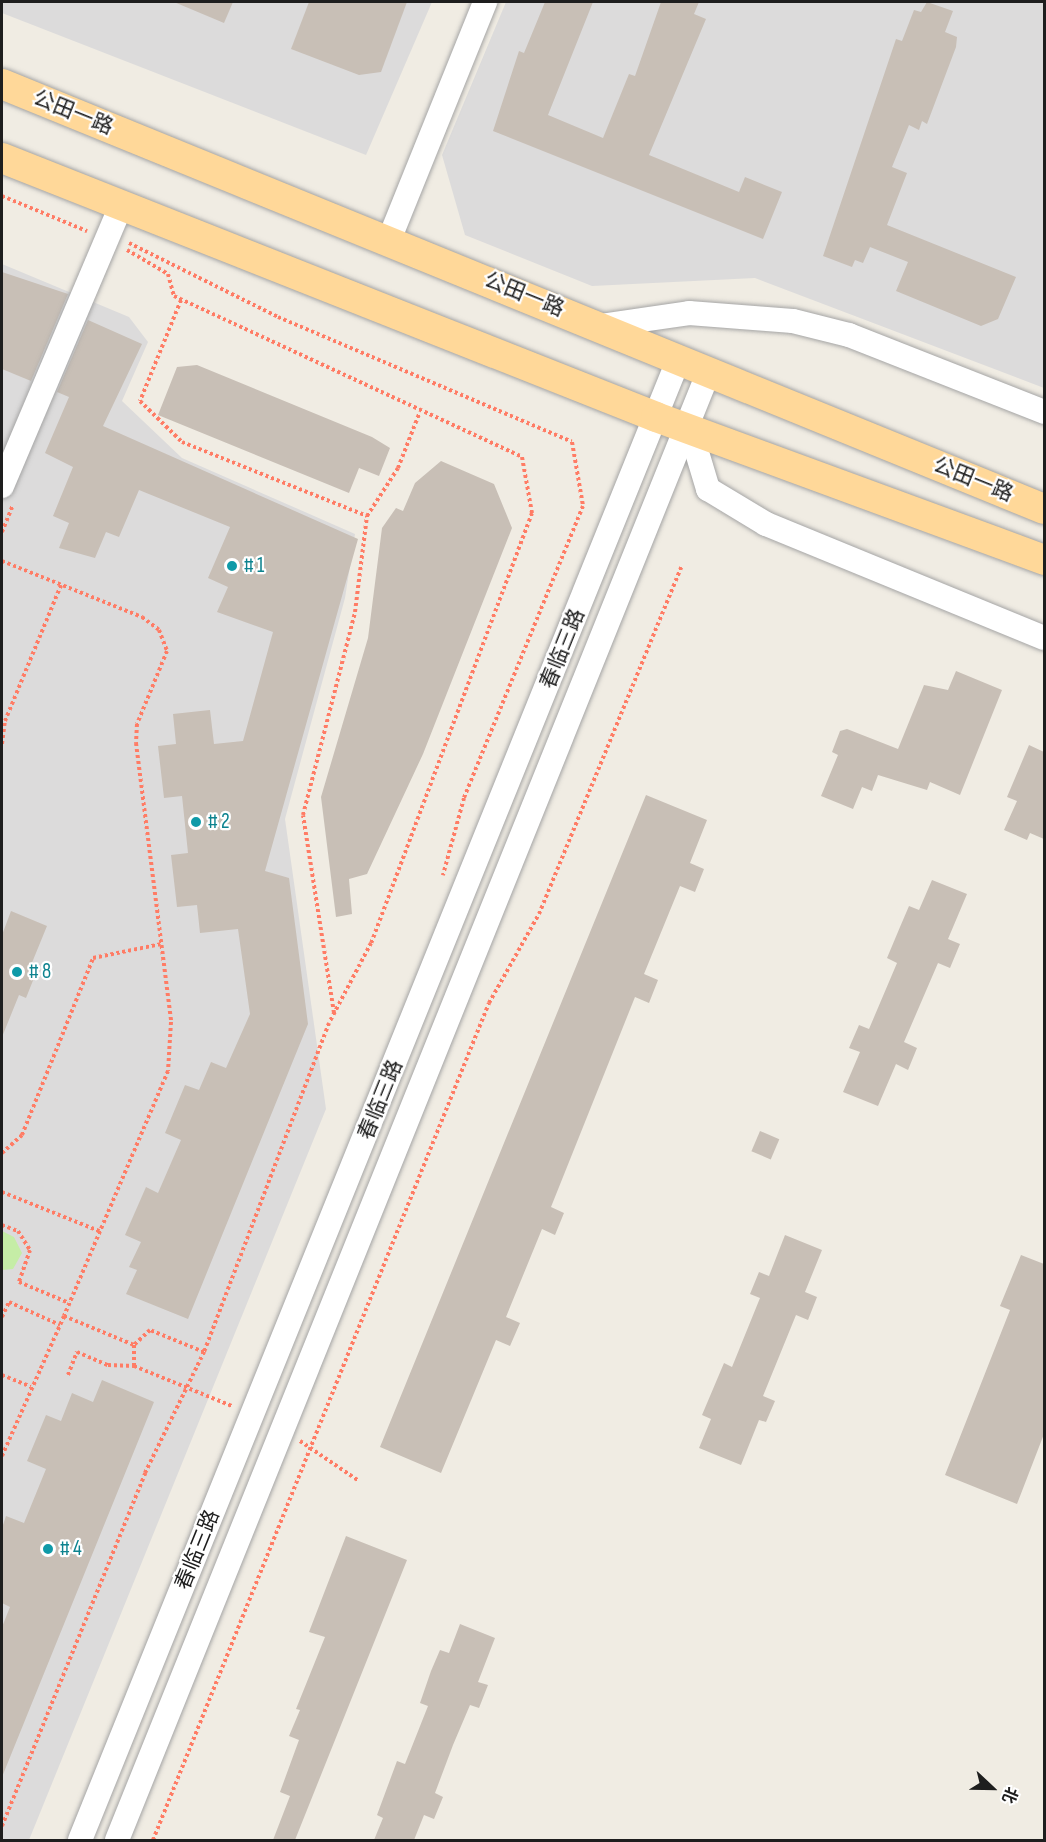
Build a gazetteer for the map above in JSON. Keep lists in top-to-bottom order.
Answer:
{
  "streets": {
    "main road": ["公田一路"],
    "street": ["春临三路"]
  },
  "crossings": [
    ["公田一路", "春临三路"]
  ],
  "places": [
    "# 1",
    "# 2",
    "# 8",
    "# 4"
  ],
  "north": "right"
}
